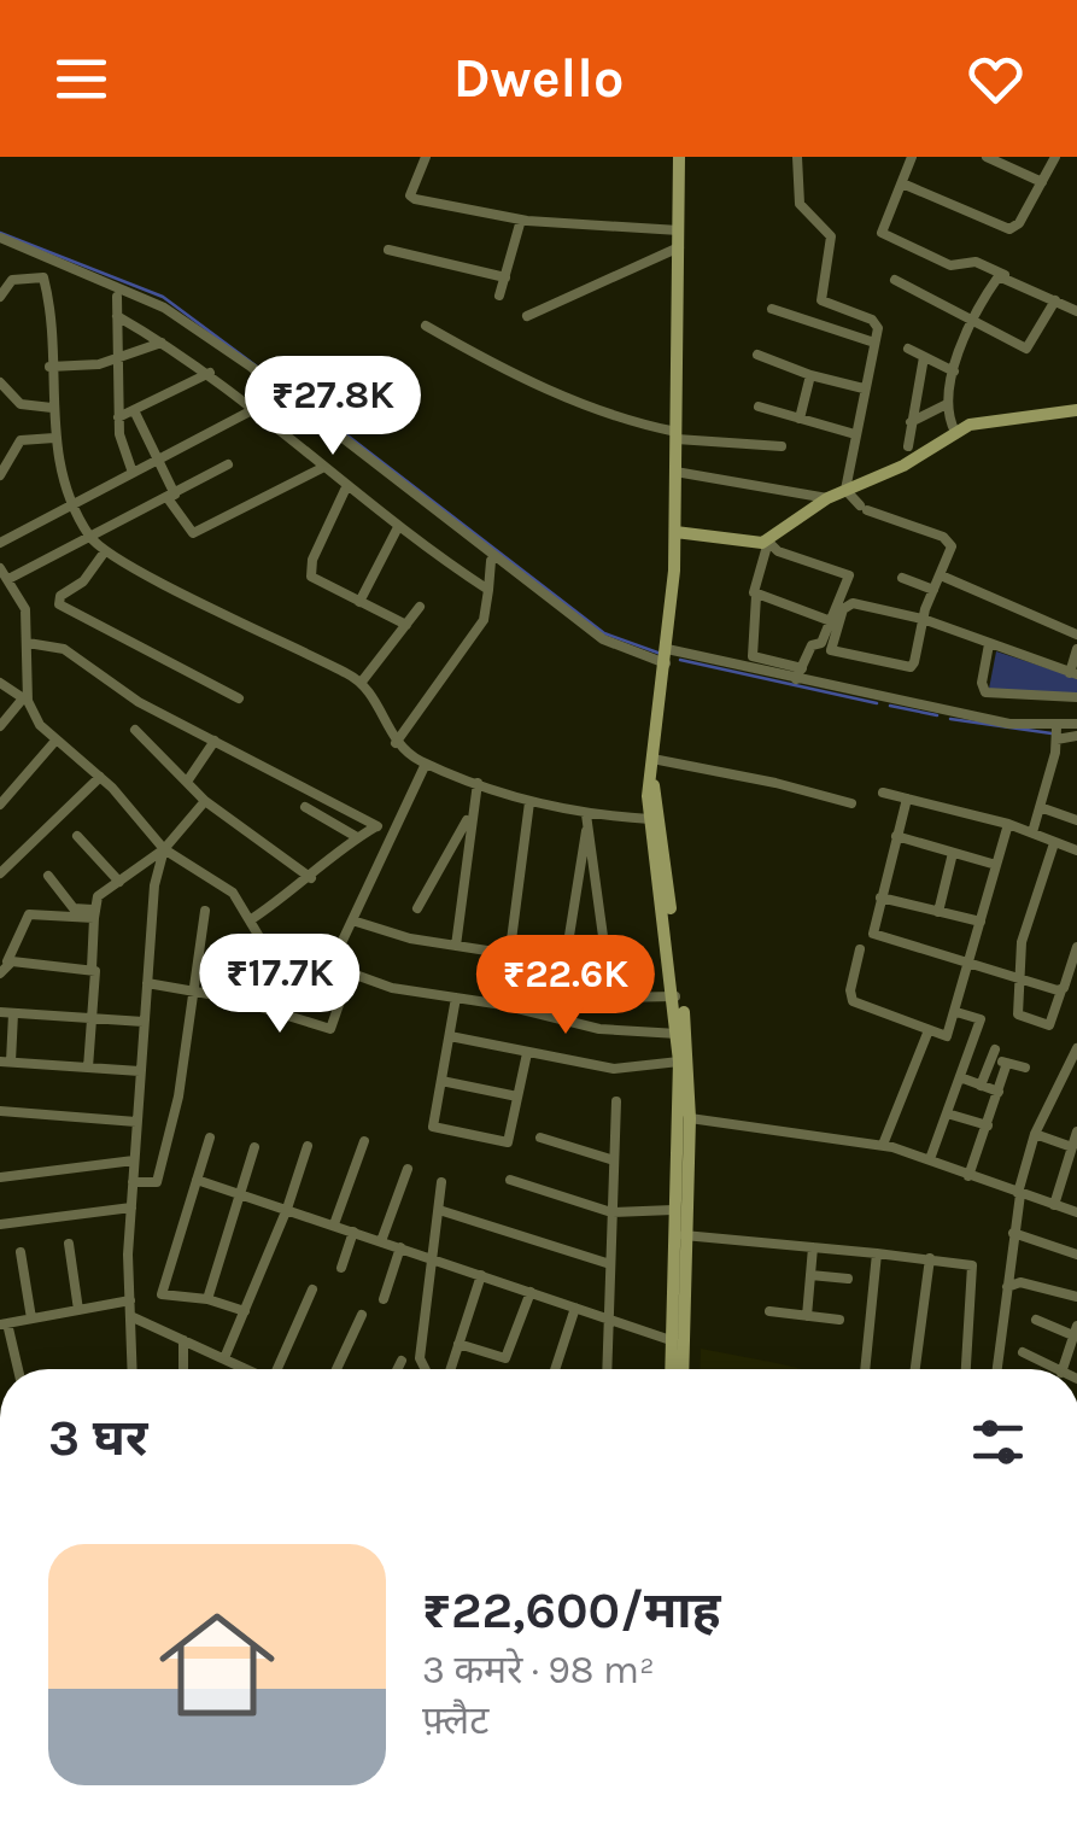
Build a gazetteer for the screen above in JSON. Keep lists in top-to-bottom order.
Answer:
{
  "page": {
    "header": "Dwello",
    "price": ["₹27.8K", "₹17.7K", "₹22.6K"],
    "heading": "3 घर",
    "list": [
      {
        "name": "₹22,600/माह",
        "note": "3 कमरे · 98 m² · फ़्लैट"
      }
    ]
  }
}
